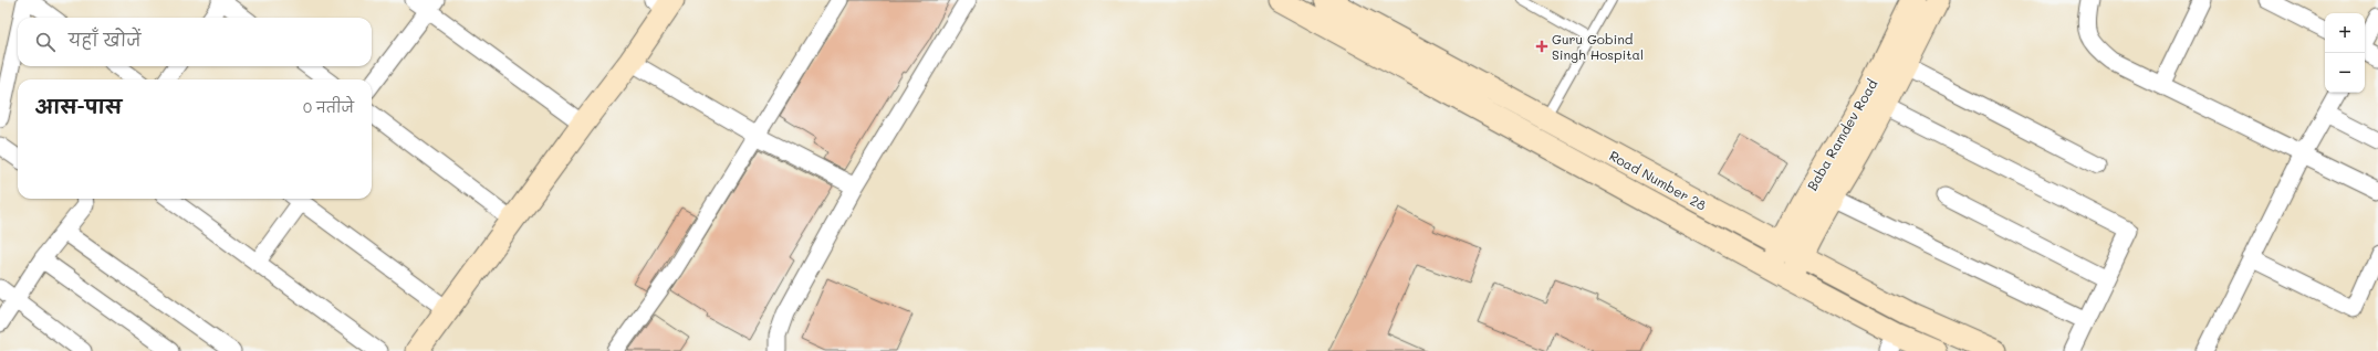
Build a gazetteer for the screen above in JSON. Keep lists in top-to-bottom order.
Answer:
{
  "streets": {
    "street": ["Baba Ramdev Road", "Road Number 28"]
  },
  "crossings": [
    ["Baba Ramdev Road", "Road Number 28"]
  ],
  "places": {
    "health": ["Guru Gobind Singh Hospital"]
  },
  "page": {
    "map_buttons": ["+", "−"],
    "search": "यहाँ खोजें",
    "heading": ["आस-पास", "0 नतीजे"]
  }
}
